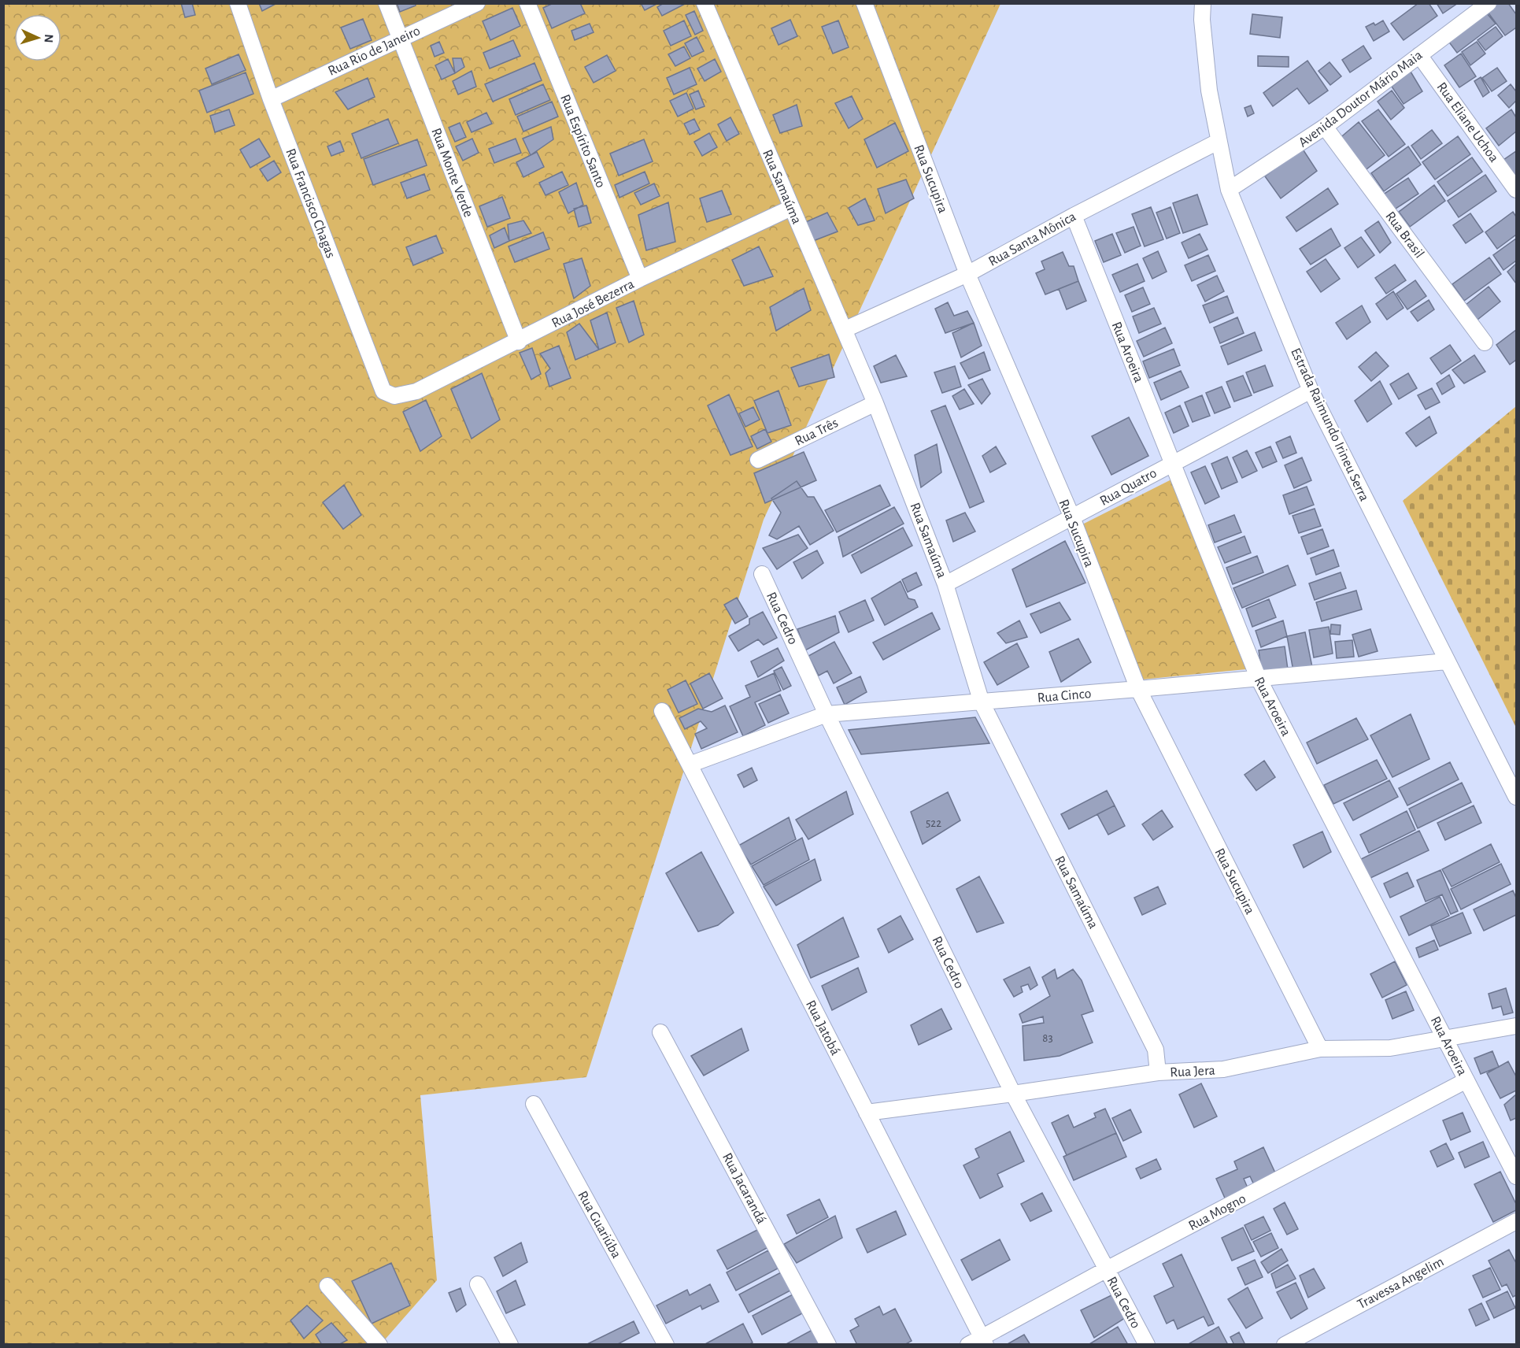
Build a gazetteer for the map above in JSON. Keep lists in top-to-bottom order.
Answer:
{
  "streets": {
    "street": [
      "Rua Rio de Janeiro",
      "Avenida Doutor Mário Maia",
      "Rua Eliane Uchoa",
      "Rua Espírito Santo",
      "Rua Monte Verde",
      "Rua Sucupira",
      "Rua Samaúma",
      "Rua Francisco Chagas",
      "Rua Brasil",
      "Rua Santa Mônica",
      "Rua José Bezerra",
      "Rua Aroeira",
      "Estrada Raimundo Irineu Serra",
      "Rua Três",
      "Rua Quatro",
      "Rua Cedro",
      "Rua Cinco",
      "Rua Jatobá",
      "Rua Jera",
      "Rua Jacarandá",
      "Rua Mogno",
      "Rua Guariúba",
      "Travessa Angelim"
    ]
  },
  "crossings": [
    ["Rua Rio de Janeiro", "Rua Monte Verde"],
    ["Rua Rio de Janeiro", "Rua Francisco Chagas"],
    ["Avenida Doutor Mário Maia", "Rua Eliane Uchoa"],
    ["Avenida Doutor Mário Maia", "Rua Brasil"],
    ["Avenida Doutor Mário Maia", "Estrada Raimundo Irineu Serra"],
    ["Rua Espírito Santo", "Rua José Bezerra"],
    ["Rua Monte Verde", "Rua José Bezerra"],
    ["Rua Sucupira", "Rua Santa Mônica"],
    ["Rua Sucupira", "Rua Quatro"],
    ["Rua Sucupira", "Rua Cinco"],
    ["Rua Sucupira", "Rua Jera"],
    ["Rua Samaúma", "Rua Santa Mônica"],
    ["Rua Samaúma", "Rua José Bezerra"],
    ["Rua Samaúma", "Rua Três"],
    ["Rua Samaúma", "Rua Quatro"],
    ["Rua Samaúma", "Rua Cinco"],
    ["Rua Samaúma", "Rua Jera"],
    ["Rua Francisco Chagas", "Rua José Bezerra"],
    ["Rua Santa Mônica", "Rua Aroeira"],
    ["Rua Santa Mônica", "Estrada Raimundo Irineu Serra"],
    ["Rua Aroeira", "Rua Quatro"],
    ["Rua Aroeira", "Rua Cinco"],
    ["Rua Aroeira", "Rua Jera"],
    ["Rua Aroeira", "Rua Mogno"],
    ["Estrada Raimundo Irineu Serra", "Rua Quatro"],
    ["Estrada Raimundo Irineu Serra", "Rua Cinco"],
    ["Rua Cedro", "Rua Cinco"],
    ["Rua Cedro", "Rua Jera"],
    ["Rua Cedro", "Rua Mogno"],
    ["Rua Cinco", "Rua Jatobá"],
    ["Rua Jatobá", "Rua Jera"],
    ["Rua Jatobá", "Rua Mogno"]
  ],
  "house_numbers": ["522", "83"],
  "north": "right"
}
